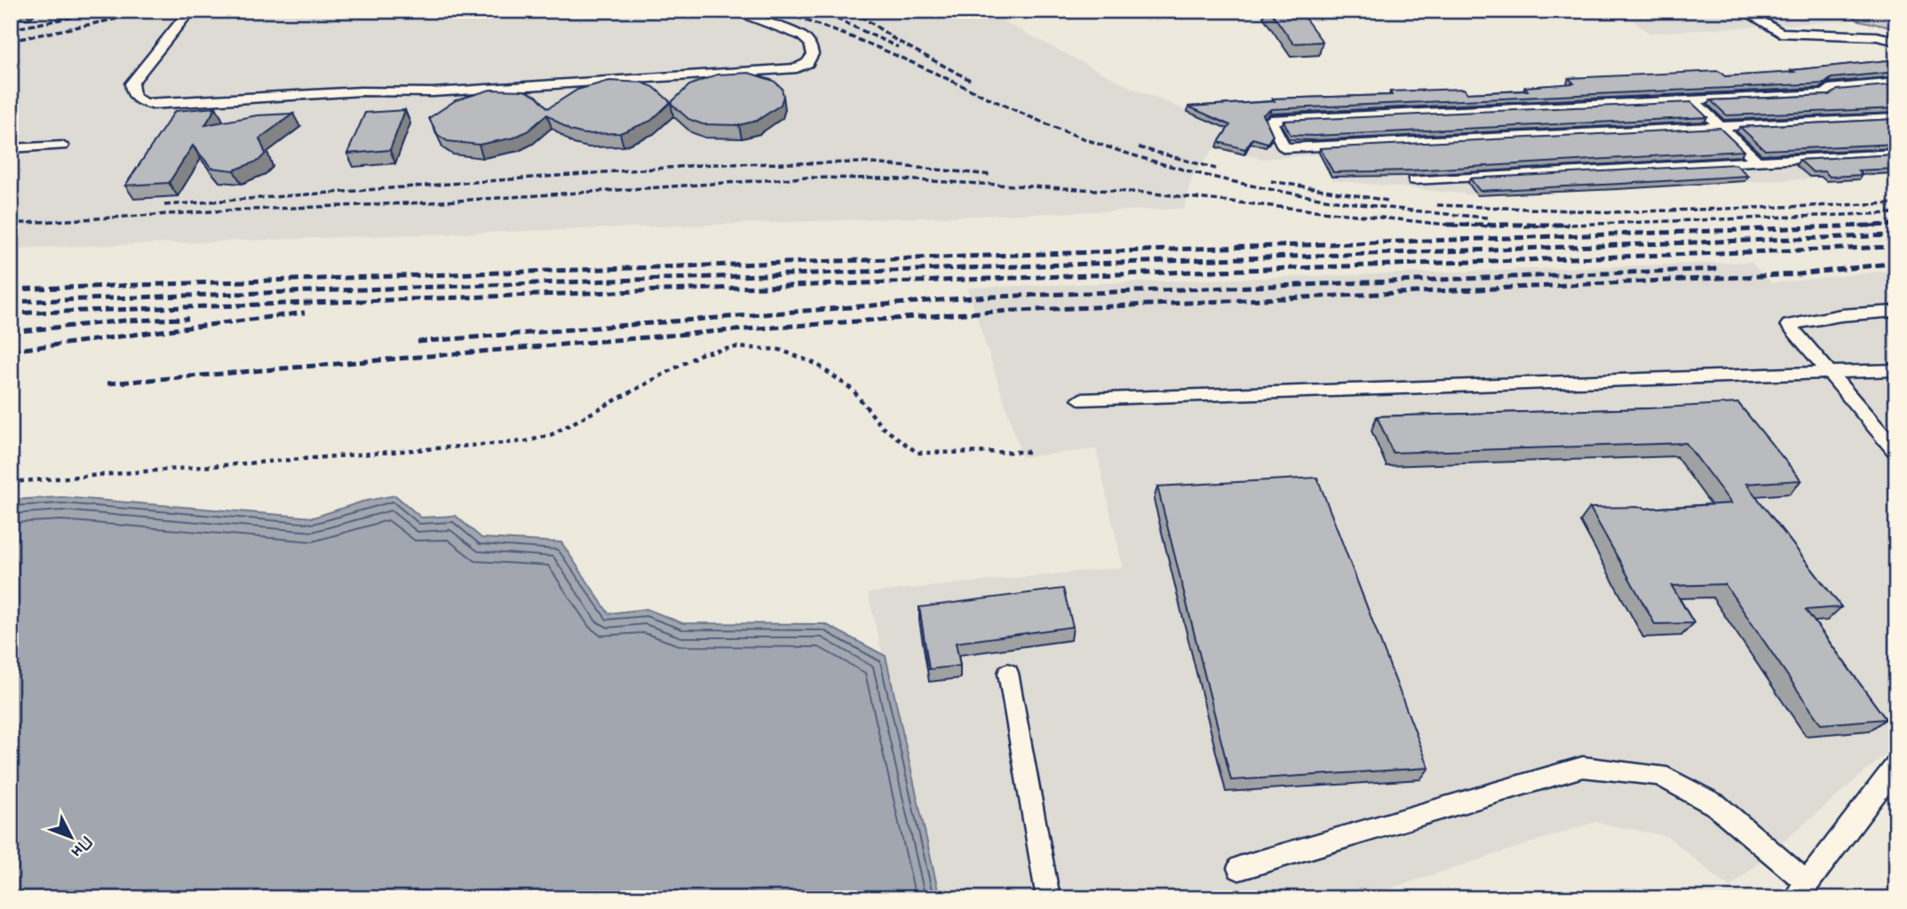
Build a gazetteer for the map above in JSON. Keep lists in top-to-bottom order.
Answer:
{
  "north": "bottom right"
}
